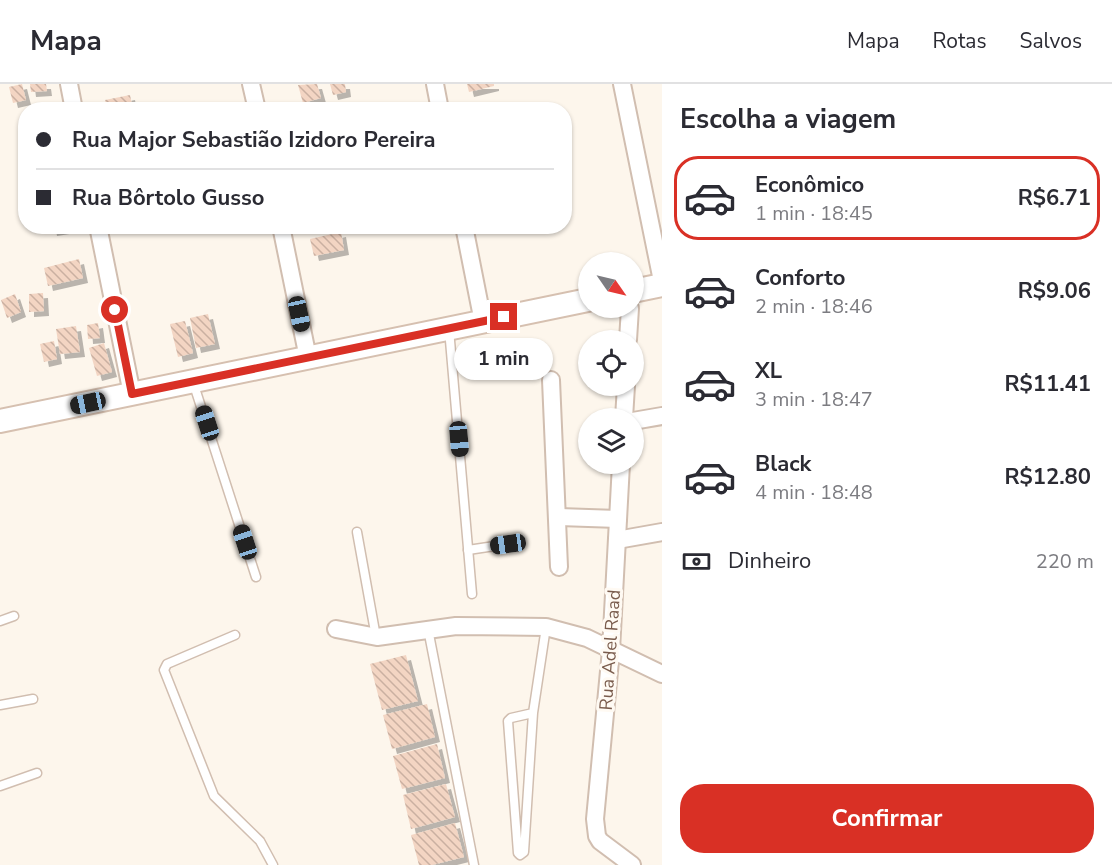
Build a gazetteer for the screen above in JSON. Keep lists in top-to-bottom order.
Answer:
{
  "streets": {
    "street": ["Rua Adel Raad"]
  },
  "north": "bottom right",
  "page": {
    "header": "Mapa",
    "nav": ["Mapa", "Rotas", "Salvos"],
    "heading": "Escolha a viagem",
    "banner": ["Rua Major Sebastião Izidoro Pereira", "Rua Bôrtolo Gusso"],
    "list": [
      {
        "name": "Econômico",
        "note": "1 min · 18:45",
        "value": "R$6.71"
      },
      {
        "name": "Conforto",
        "note": "2 min · 18:46",
        "value": "R$9.06"
      },
      {
        "name": "XL",
        "note": "3 min · 18:47",
        "value": "R$11.41"
      },
      {
        "name": "Black",
        "note": "4 min · 18:48",
        "value": "R$12.80"
      }
    ],
    "bubble": "1 min",
    "pay": ["Dinheiro", "220 m"],
    "buttons": "Confirmar"
  }
}
